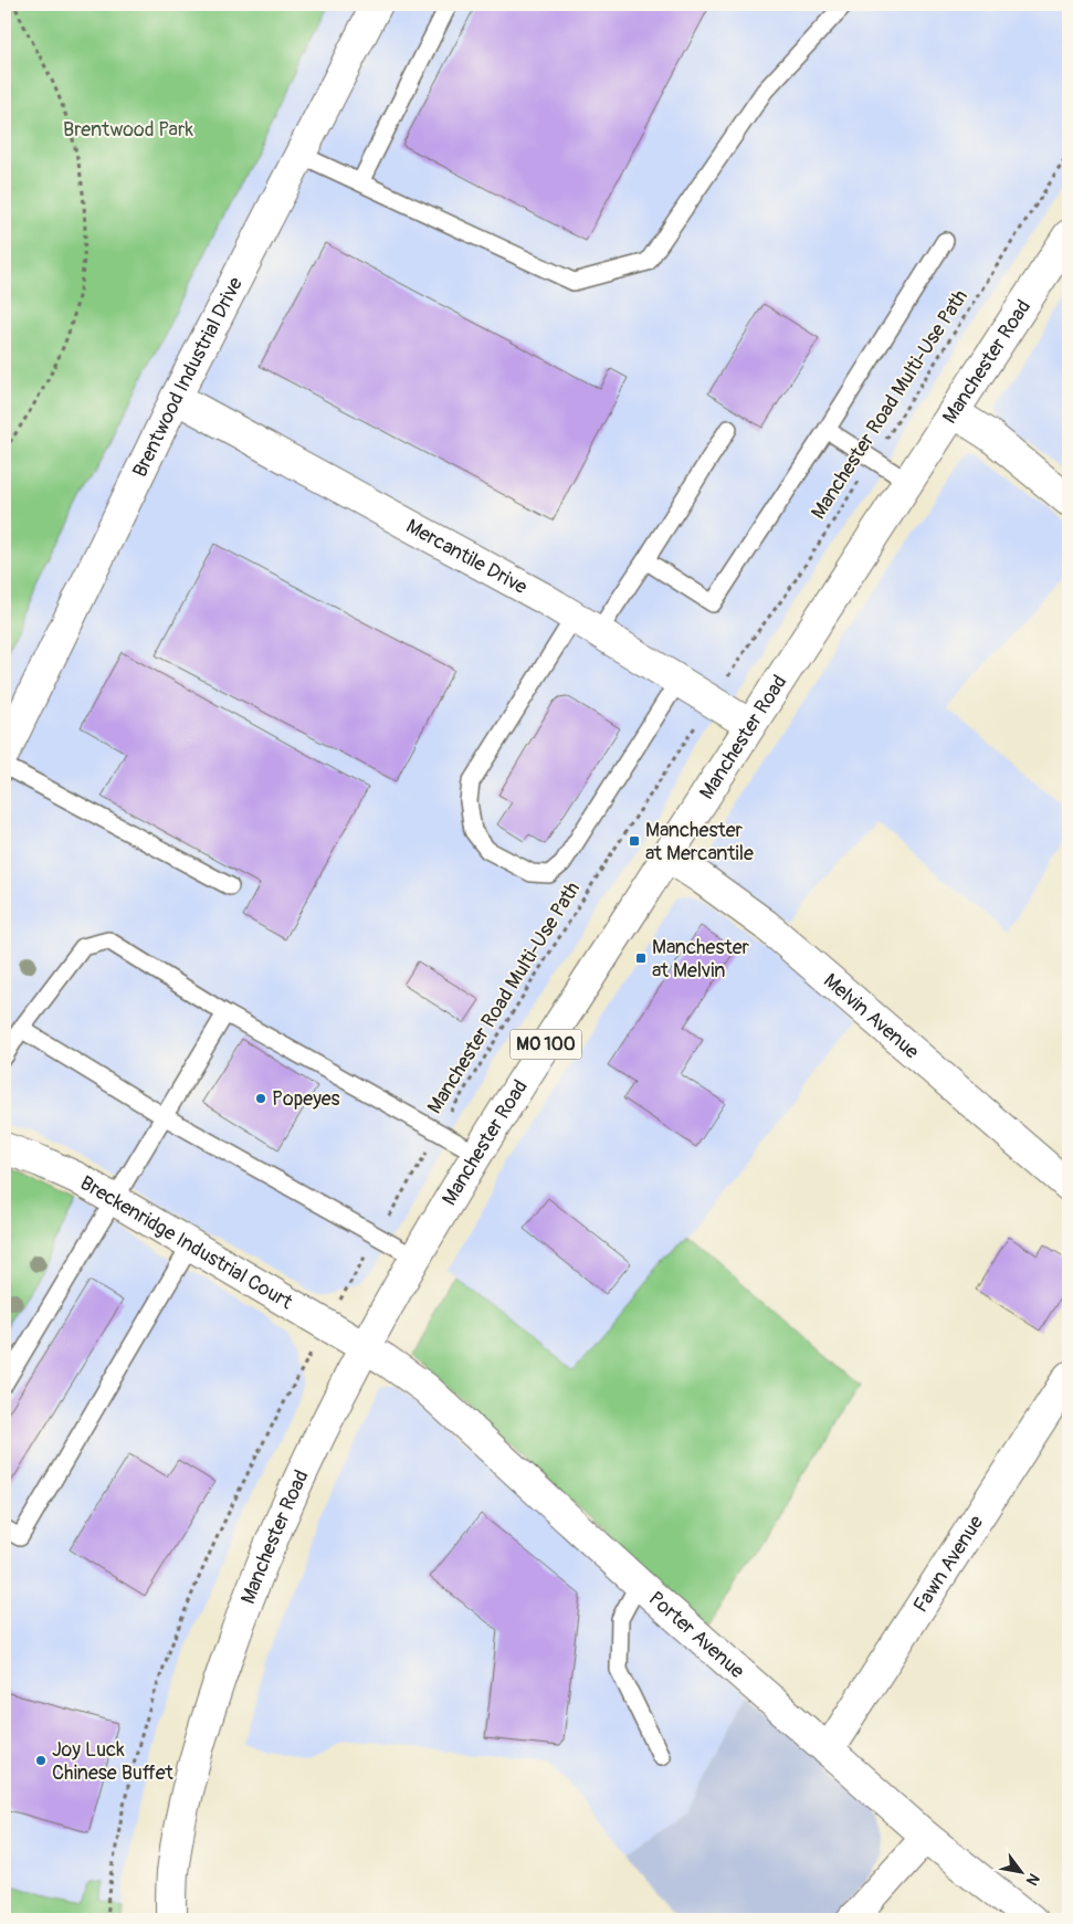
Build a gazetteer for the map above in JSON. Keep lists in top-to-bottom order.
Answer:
{
  "streets": {
    "street": [
      "Manchester Road",
      "Brentwood Industrial Drive",
      "Mercantile Drive",
      "Melvin Avenue",
      "MO 100",
      "Breckenridge Industrial Court",
      "Fawn Avenue",
      "Porter Avenue"
    ],
    "path": ["Manchester Road Multi-Use Path"]
  },
  "crossings": [
    ["Manchester Road", "Mercantile Drive"],
    ["Manchester Road", "Melvin Avenue"],
    ["Manchester Road", "Breckenridge Industrial Court"],
    ["Manchester Road", "Porter Avenue"],
    ["Brentwood Industrial Drive", "Mercantile Drive"],
    ["Breckenridge Industrial Court", "Porter Avenue"],
    ["Fawn Avenue", "Porter Avenue"]
  ],
  "parks": ["Brentwood Park"],
  "places": {
    "transit": ["Manchester at Mercantile", "Manchester at Melvin"],
    "other": ["Popeyes", "Joy Luck Chinese Buffet"]
  },
  "north": "bottom right"
}
